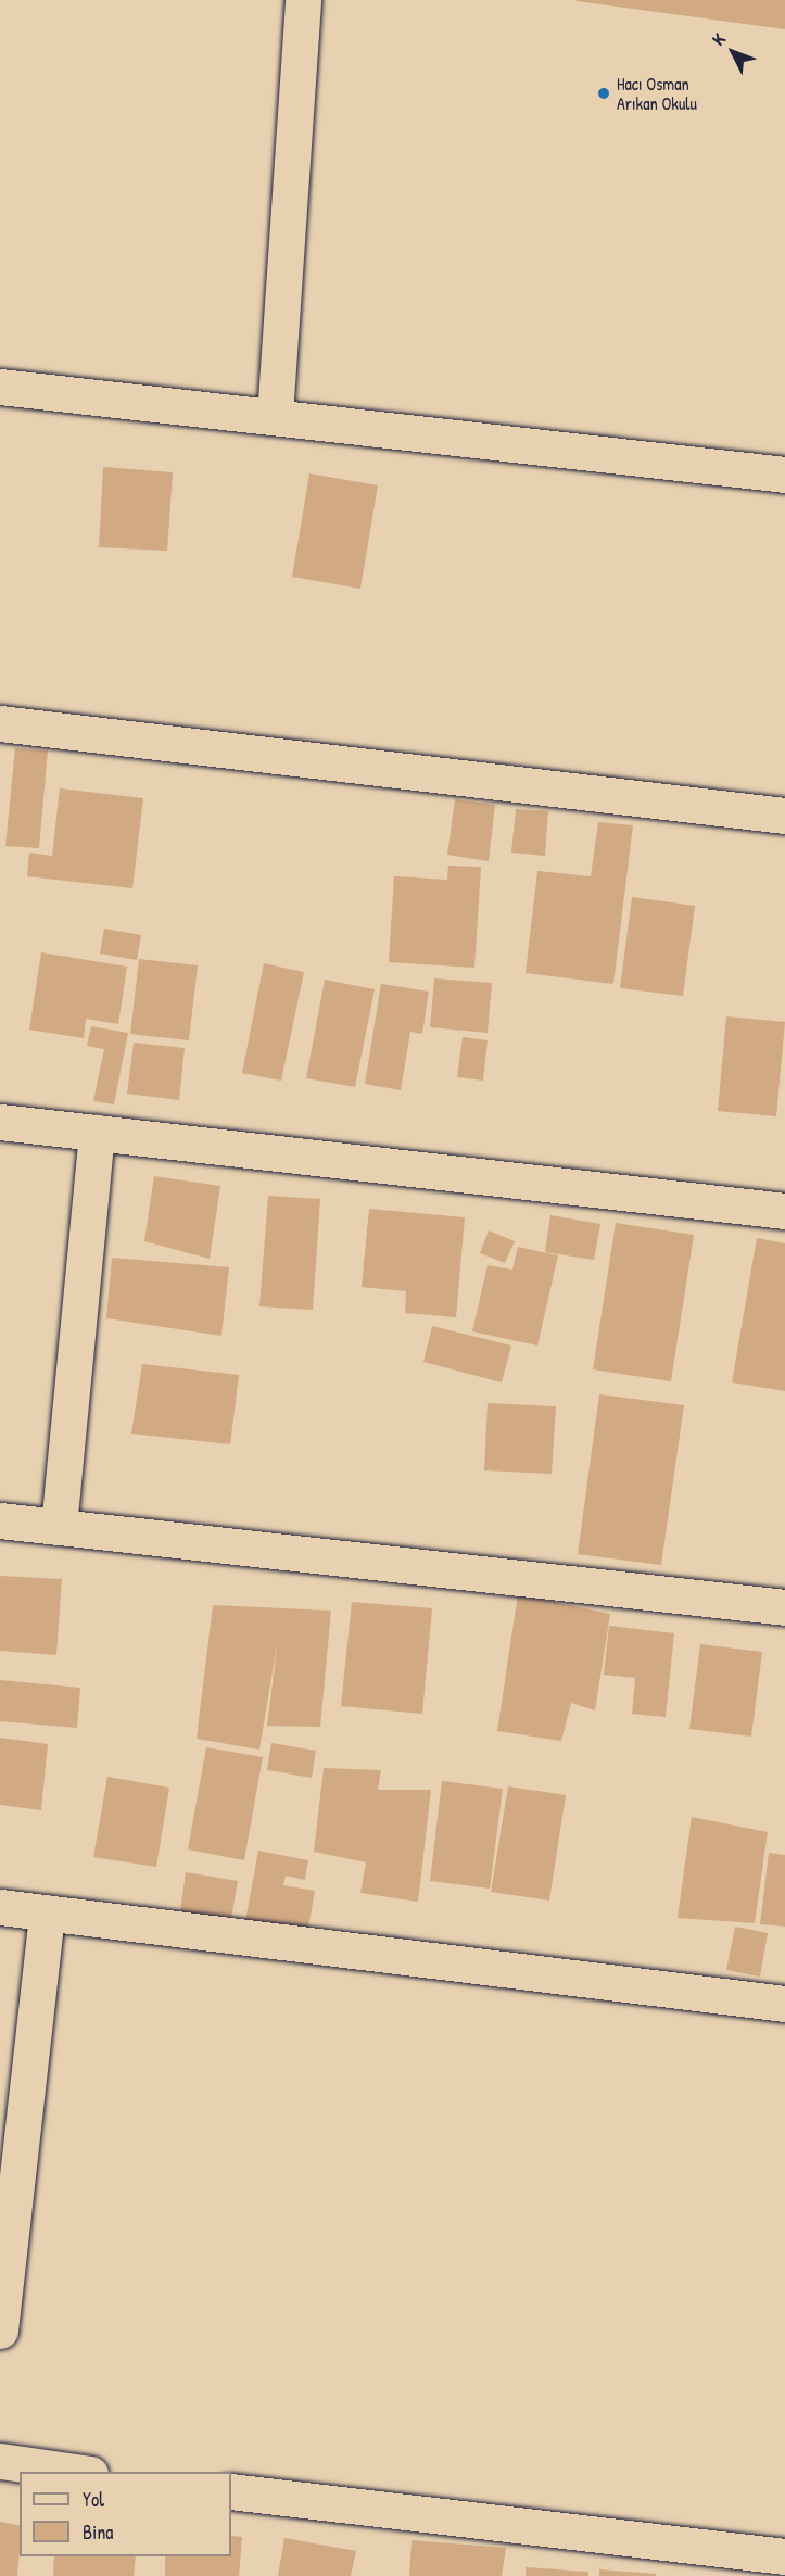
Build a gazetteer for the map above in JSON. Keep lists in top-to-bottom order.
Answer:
{
  "places": ["Hacı Osman Arıkan Okulu"],
  "legend": ["Yol", "Bina"],
  "north": "top left"
}
